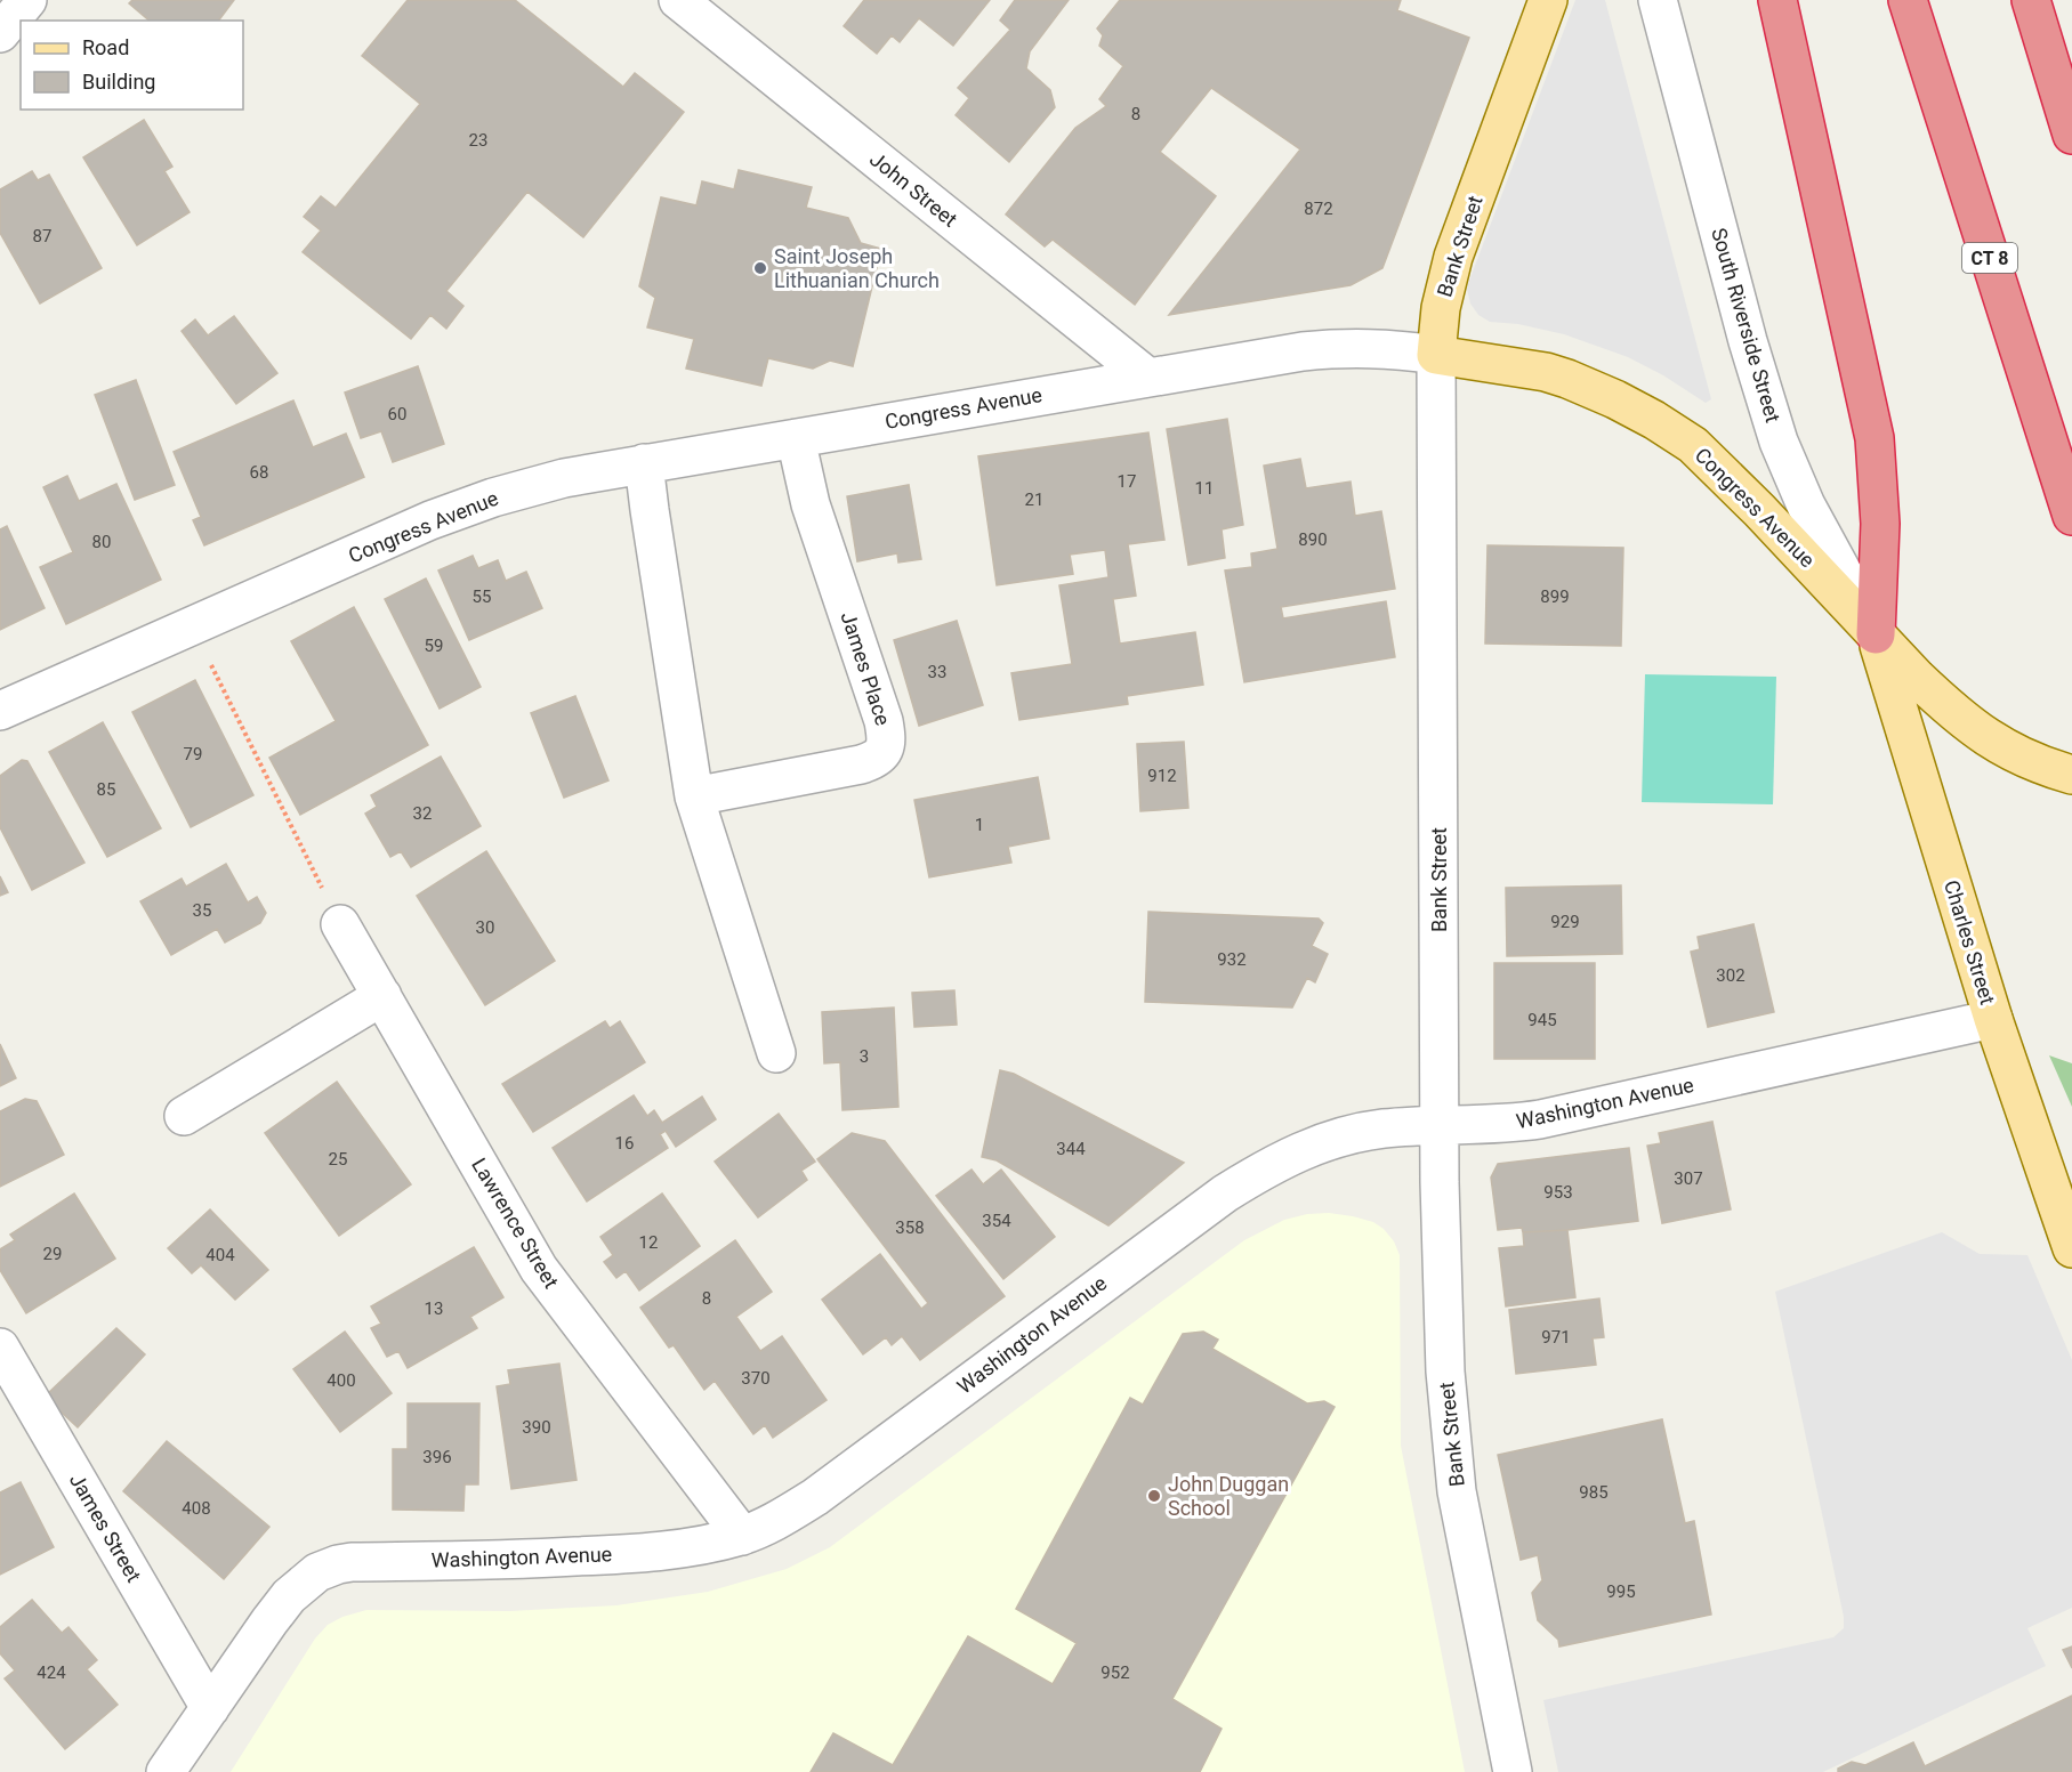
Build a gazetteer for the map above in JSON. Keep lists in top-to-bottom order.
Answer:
{
  "streets": {
    "highway": ["CT 8"],
    "main road": ["Bank Street", "Congress Avenue", "Charles Street"],
    "street": [
      "John Street",
      "South Riverside Street",
      "James Place",
      "Washington Avenue",
      "Lawrence Street",
      "James Street"
    ]
  },
  "crossings": [
    ["John Street", "Congress Avenue"],
    ["Bank Street", "Congress Avenue"],
    ["Bank Street", "Washington Avenue"],
    ["South Riverside Street", "Congress Avenue"],
    ["South Riverside Street", "Charles Street"],
    ["Congress Avenue", "James Place"],
    ["Congress Avenue", "Charles Street"],
    ["Charles Street", "Washington Avenue"],
    ["Washington Avenue", "Lawrence Street"],
    ["Washington Avenue", "James Street"]
  ],
  "places": ["Saint Joseph Lithuanian Church", "John Duggan School"],
  "house_numbers": [
    "8",
    "23",
    "872",
    "87",
    "60",
    "68",
    "17",
    "11",
    "21",
    "890",
    "80",
    "55",
    "899",
    "59",
    "33",
    "79",
    "912",
    "85",
    "32",
    "1",
    "35",
    "929",
    "30",
    "932",
    "302",
    "945",
    "3",
    "16",
    "344",
    "25",
    "307",
    "953",
    "354",
    "358",
    "12",
    "29",
    "404",
    "8",
    "13",
    "971",
    "370",
    "400",
    "390",
    "396",
    "985",
    "408",
    "995",
    "424",
    "952"
  ],
  "legend": ["Road", "Building"]
}
